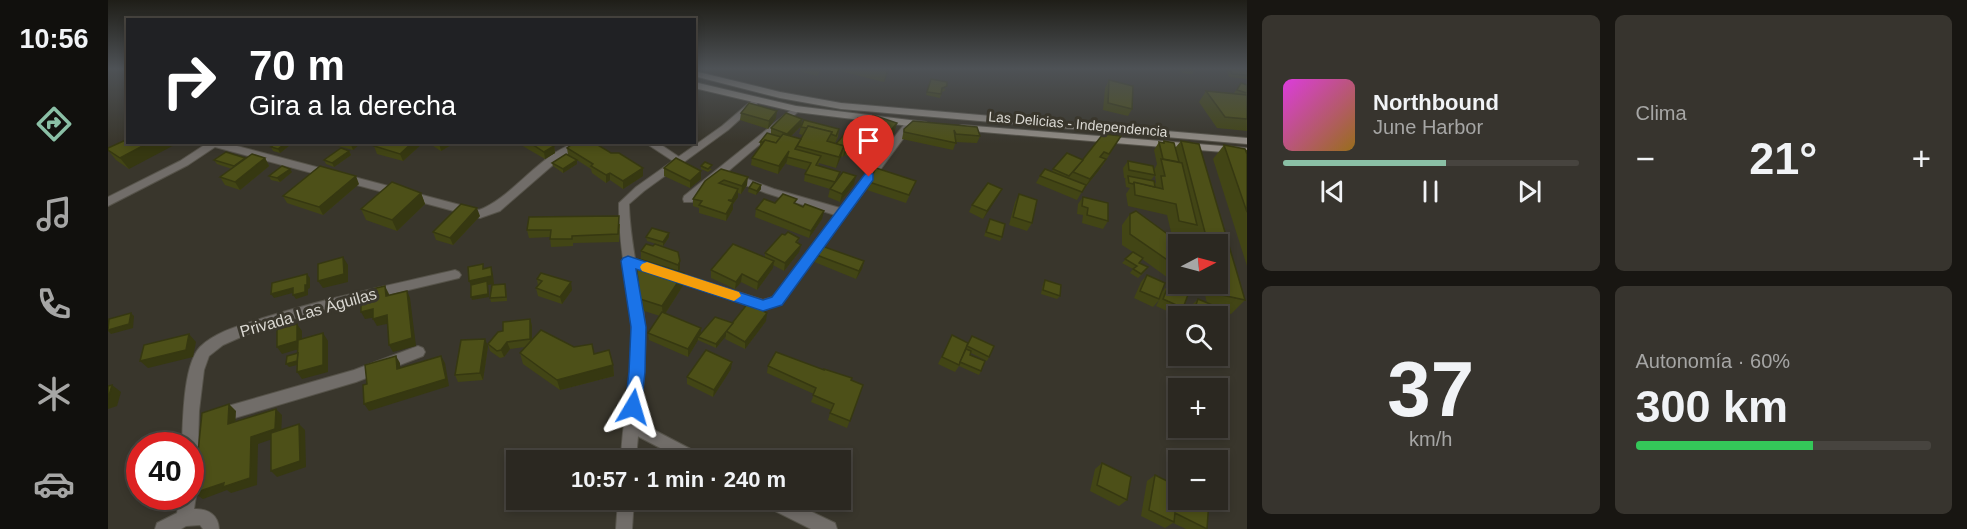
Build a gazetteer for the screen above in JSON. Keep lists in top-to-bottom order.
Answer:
{
  "streets": {
    "main road": ["Las Delicias - Independencia"],
    "street": ["Privada Las Águilas"]
  },
  "north": "right",
  "page": {
    "tabs": "10:56",
    "tile": [
      "Clima",
      ["37", "km/h"],
      ["Autonomía · 60%", "300 km"]
    ],
    "turn": ["70 m", "Gira a la derecha"],
    "song": ["Northbound", "June Harbor"],
    "heat": ["−", "21°", "+"],
    "map_buttons": ["+", "−"],
    "limit": "40",
    "trip": "10:57 · 1 min · 240 m"
  }
}
